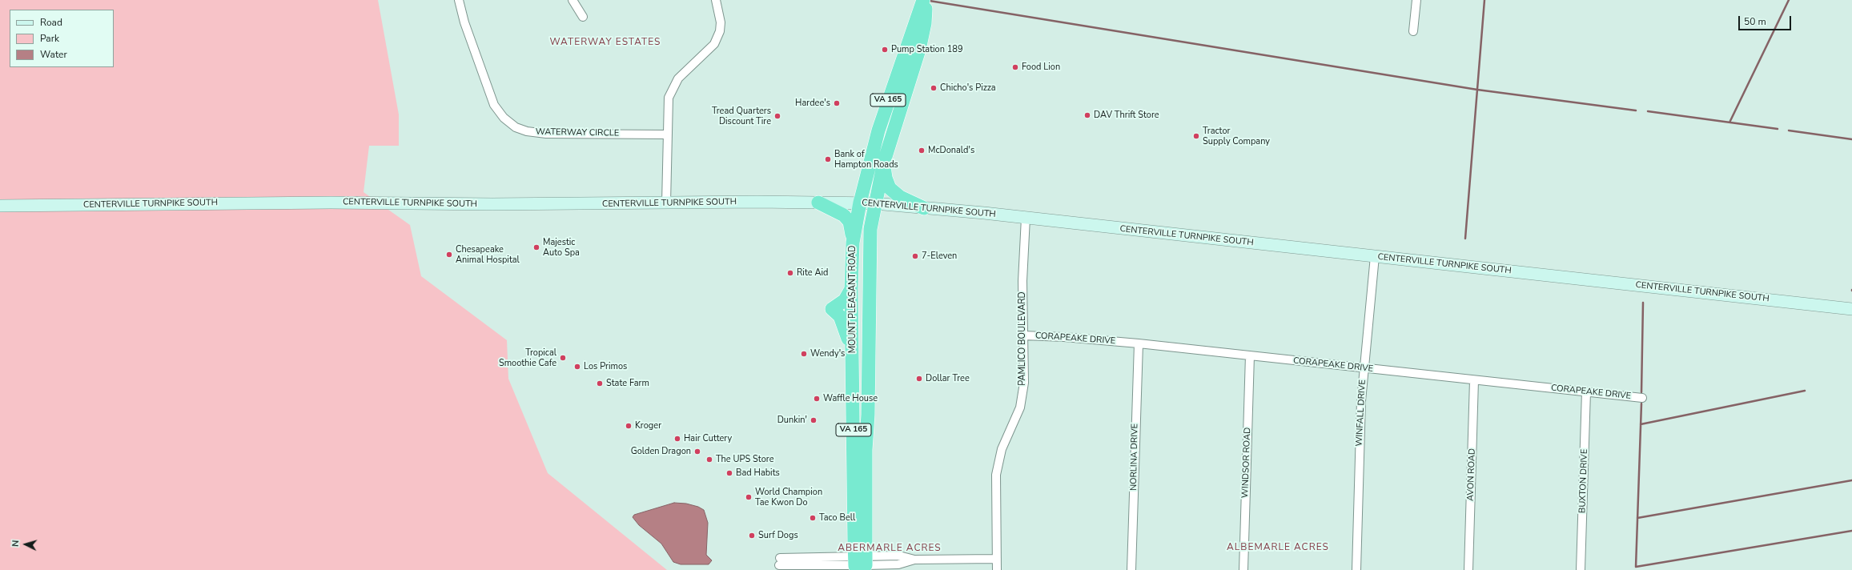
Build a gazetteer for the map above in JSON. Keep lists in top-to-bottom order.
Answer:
{
  "streets": {
    "highway": ["VA 165", "MOUNT PLEASANT ROAD"],
    "main road": ["CENTERVILLE TURNPIKE SOUTH"],
    "street": [
      "WATERWAY CIRCLE",
      "PAMLICO BOULEVARD",
      "CORAPEAKE DRIVE",
      "WINFALL DRIVE",
      "NORLINA DRIVE",
      "WINDSOR ROAD",
      "AVON ROAD",
      "BUXTON DRIVE"
    ]
  },
  "crossings": [
    ["CENTERVILLE TURNPIKE SOUTH", "MOUNT PLEASANT ROAD"],
    ["CENTERVILLE TURNPIKE SOUTH", "PAMLICO BOULEVARD"],
    ["CENTERVILLE TURNPIKE SOUTH", "WINFALL DRIVE"],
    ["PAMLICO BOULEVARD", "CORAPEAKE DRIVE"],
    ["CORAPEAKE DRIVE", "WINFALL DRIVE"],
    ["CORAPEAKE DRIVE", "NORLINA DRIVE"],
    ["CORAPEAKE DRIVE", "WINDSOR ROAD"],
    ["CORAPEAKE DRIVE", "AVON ROAD"],
    ["CORAPEAKE DRIVE", "BUXTON DRIVE"]
  ],
  "districts": ["WATERWAY ESTATES", "ALBEMARLE ACRES", "ABERMARLE ACRES"],
  "places": [
    "Pump Station 189",
    "Food Lion",
    "Chicho's Pizza",
    "Hardee's",
    "DAV Thrift Store",
    "Tread Quarters Discount Tire",
    "Tractor Supply Company",
    "McDonald's",
    "Bank of Hampton Roads",
    "Majestic Auto Spa",
    "Chesapeake Animal Hospital",
    "7-Eleven",
    "Rite Aid",
    "Wendy's",
    "Tropical Smoothie Cafe",
    "Los Primos",
    "Dollar Tree",
    "State Farm",
    "Waffle House",
    "Dunkin'",
    "Kroger",
    "Hair Cuttery",
    "Golden Dragon",
    "The UPS Store",
    "Bad Habits",
    "World Champion Tae Kwon Do",
    "Taco Bell",
    "Surf Dogs"
  ],
  "legend": ["Road", "Park", "Water"],
  "scale_bar": "50 m",
  "north": "left"
}
